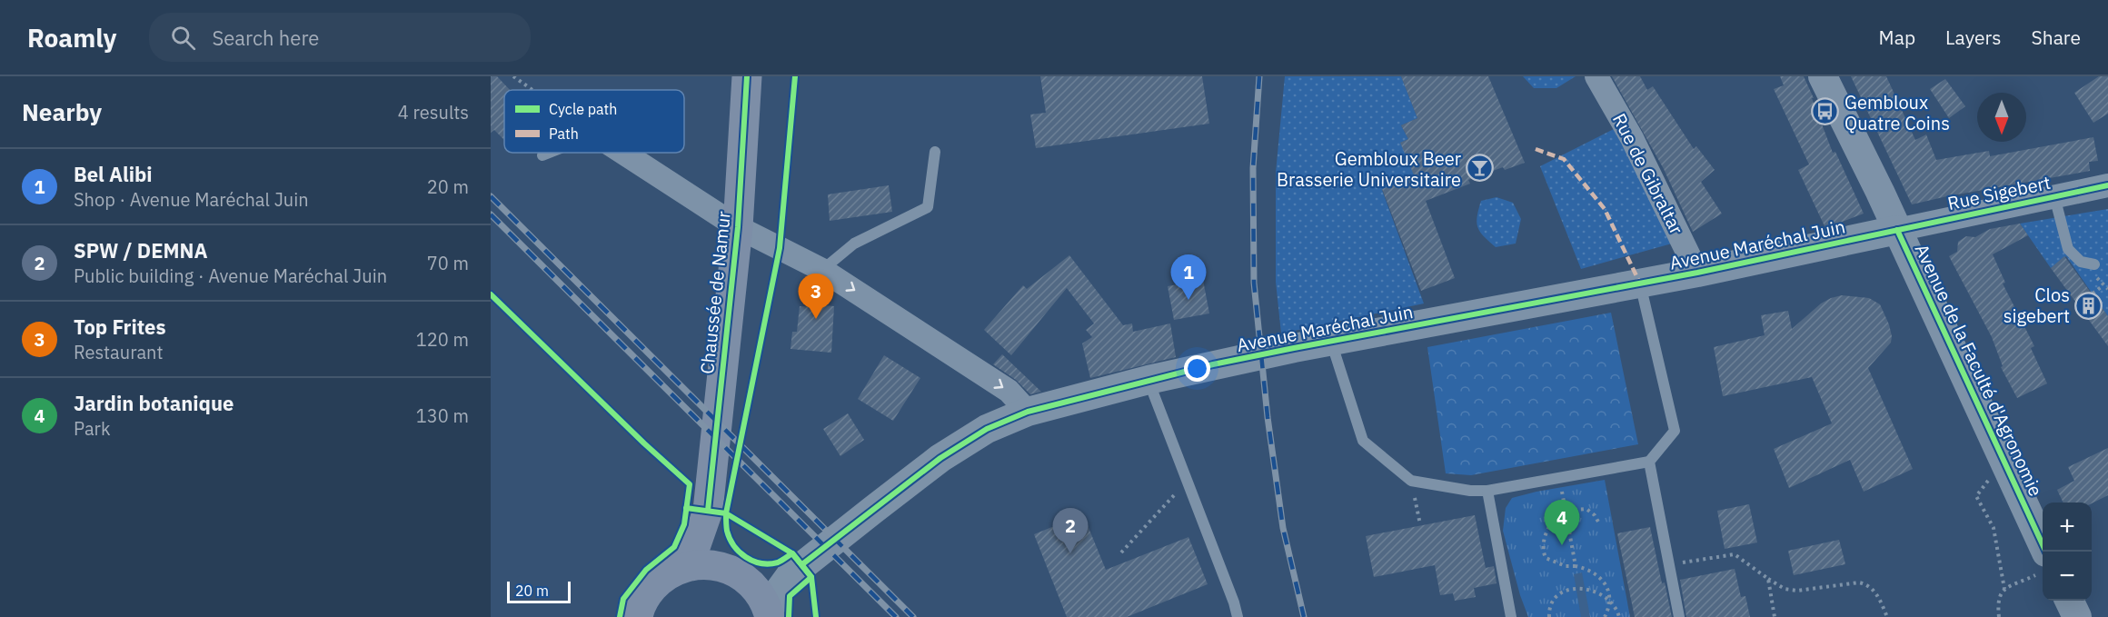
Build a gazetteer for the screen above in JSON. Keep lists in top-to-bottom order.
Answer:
{
  "streets": {
    "main road": ["Chaussée de Namur"],
    "street": [
      "Rue de Gibraltar",
      "Rue Sigebert",
      "Avenue Maréchal Juin",
      "Avenue de la Faculté d'Agronomie"
    ]
  },
  "crossings": [
    ["Rue de Gibraltar", "Avenue Maréchal Juin"],
    ["Rue Sigebert", "Avenue Maréchal Juin"],
    ["Rue Sigebert", "Avenue de la Faculté d'Agronomie"],
    ["Avenue Maréchal Juin", "Avenue de la Faculté d'Agronomie"]
  ],
  "places": {
    "bus stop": ["Gembloux Quatre Coins"],
    "bar": ["Gembloux Beer Brasserie Universitaire"],
    "building": ["Clos sigebert"]
  },
  "legend": ["Cycle path", "Path"],
  "scale_bar": "20 m",
  "north": "bottom",
  "page": {
    "header": "Roamly",
    "search": "Search here",
    "nav": ["Map", "Layers", "Share"],
    "heading": ["Nearby", "4 results"],
    "list": [
      {
        "mark": "1",
        "name": "Bel Alibi",
        "note": "Shop · Avenue Maréchal Juin",
        "value": "20 m"
      },
      {
        "mark": "2",
        "name": "SPW / DEMNA",
        "note": "Public building · Avenue Maréchal Juin",
        "value": "70 m"
      },
      {
        "mark": "3",
        "name": "Top Frites",
        "note": "Restaurant",
        "value": "120 m"
      },
      {
        "mark": "4",
        "name": "Jardin botanique",
        "note": "Park",
        "value": "130 m"
      }
    ],
    "pins": [
      "1",
      "3",
      "4",
      "2"
    ],
    "map_buttons": ["+", "−"],
    "scale": "20 m"
  }
}
